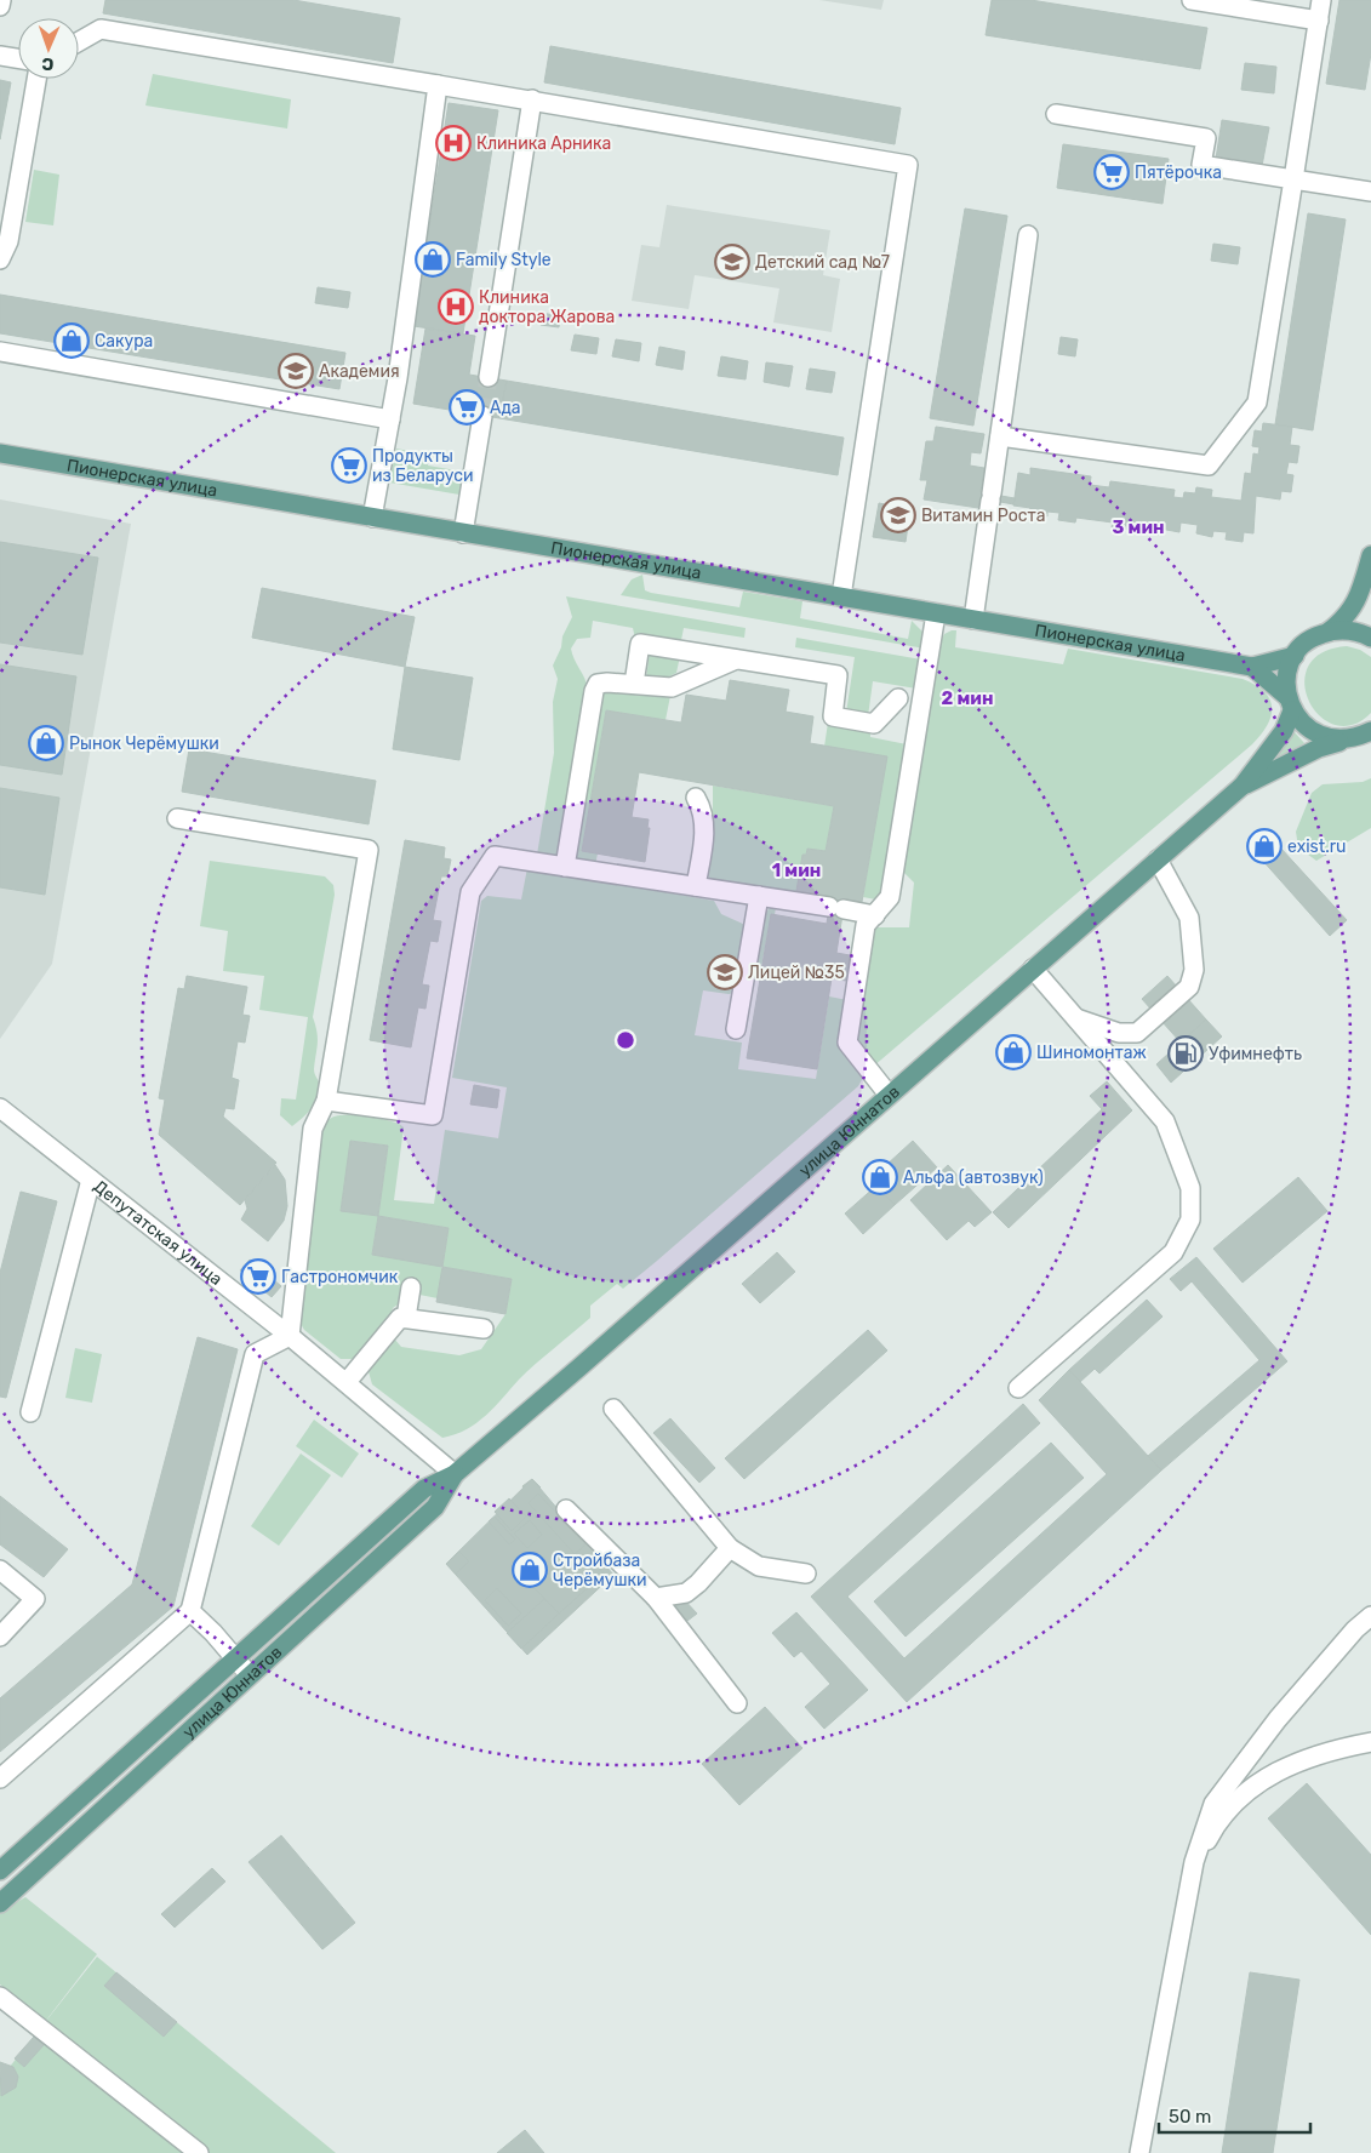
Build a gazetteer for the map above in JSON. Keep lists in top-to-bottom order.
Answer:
{
  "streets": {
    "main road": ["Пионерская улица", "улица Юннатов"],
    "street": ["Депутатская улица"]
  },
  "crossings": [
    ["Пионерская улица", "улица Юннатов"],
    ["улица Юннатов", "Депутатская улица"]
  ],
  "places": {
    "hospital": ["Клиника Арника", "Клиника доктора Жарова"],
    "supermarket": [
      "Пятёрочка",
      "Ада",
      "Продукты из Беларуси",
      "Гастрономчик"
    ],
    "shop": [
      "Family Style",
      "Сакура",
      "Рынок Черёмушки",
      "exist.ru",
      "Шиномонтаж",
      "Альфа (автозвук)",
      "Стройбаза Черёмушки"
    ],
    "school or university": [
      "Детский сад №7",
      "Академия",
      "Витамин Роста",
      "Лицей №35"
    ],
    "fuel station": ["Уфимнефть"]
  },
  "scale_bar": "50 m",
  "north": "bottom",
  "rings": ["3 мин", "2 мин", "1 мин"]
}
